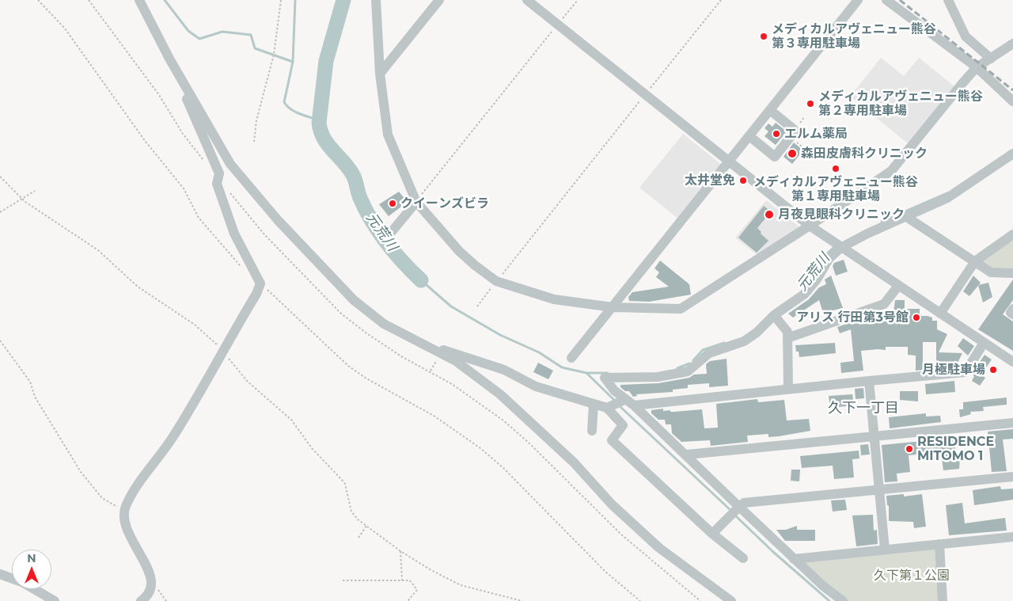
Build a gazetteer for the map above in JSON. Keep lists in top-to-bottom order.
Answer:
{
  "districts": ["久下一丁目"],
  "water": ["元荒川"],
  "parks": ["久下第１公園"],
  "places": [
    "メディカルアヴェニュー熊谷 第３専用駐車場",
    "メディカルアヴェニュー熊谷 第２専用駐車場",
    "エルム薬局",
    "森田皮膚科クリニック",
    "メディカルアヴェニュー熊谷 第１専用駐車場",
    "太井堂免",
    "クイーンズビラ",
    "月夜見眼科クリニック",
    "アリス 行田第3号館",
    "月極駐車場",
    "RESIDENCE MITOMO 1"
  ],
  "north": "top"
}
